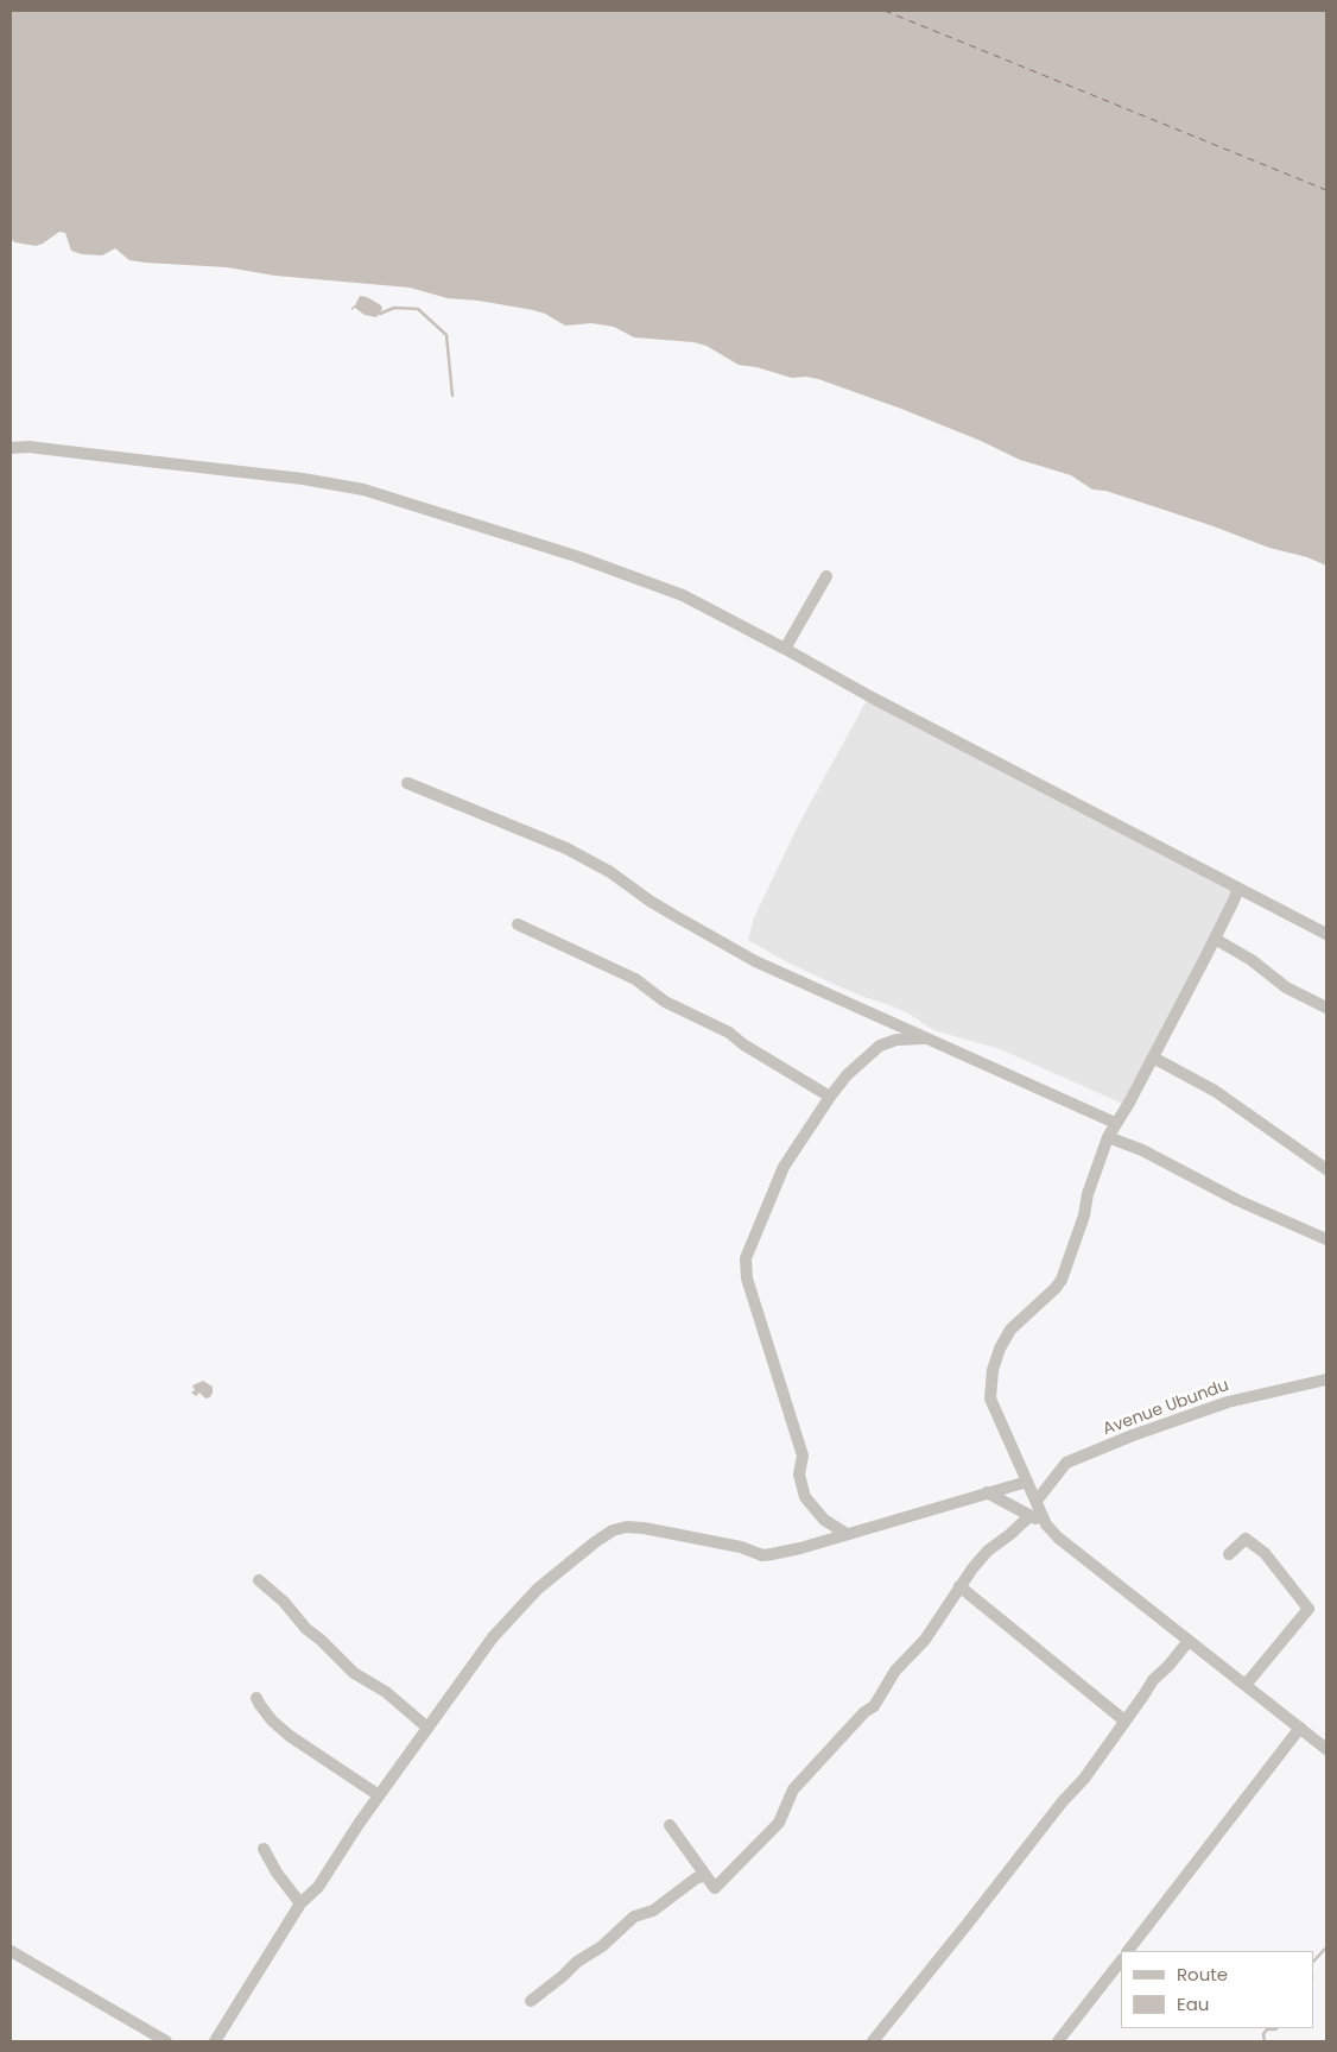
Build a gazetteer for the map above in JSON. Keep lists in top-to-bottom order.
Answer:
{
  "streets": {
    "street": ["Avenue Ubundu"]
  },
  "legend": ["Route", "Eau"]
}
